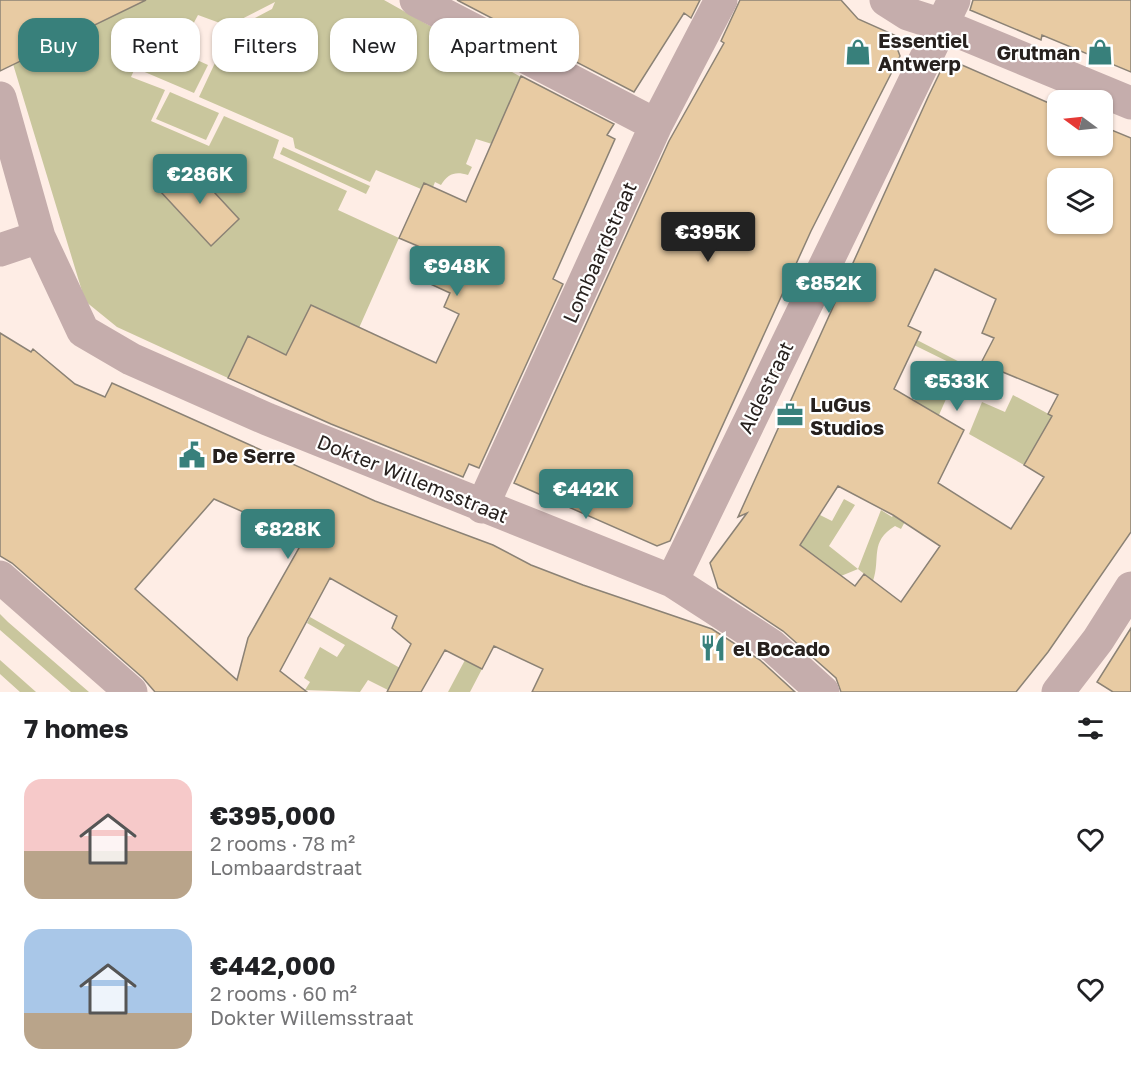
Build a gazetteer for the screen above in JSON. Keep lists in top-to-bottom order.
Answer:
{
  "streets": {
    "street": ["Lombaardstraat", "Aldestraat", "Dokter Willemsstraat"]
  },
  "crossings": [
    ["Lombaardstraat", "Dokter Willemsstraat"],
    ["Aldestraat", "Dokter Willemsstraat"]
  ],
  "places": {
    "shop": ["Essentiel Antwerp", "Grutman"],
    "office": ["LuGus Studios"],
    "public building": ["De Serre"],
    "restaurant": ["el Bocado"]
  },
  "north": "left",
  "page": {
    "chip": [
      "Buy",
      "Rent",
      "Filters",
      "New",
      "Apartment"
    ],
    "price": [
      "€286K",
      "€395K",
      "€948K",
      "€852K",
      "€533K",
      "€442K",
      "€828K"
    ],
    "heading": "7 homes",
    "list": [
      {
        "name": "€395,000",
        "note": "2 rooms · 78 m² · Lombaardstraat"
      },
      {
        "name": "€442,000",
        "note": "2 rooms · 60 m² · Dokter Willemsstraat"
      }
    ]
  }
}
